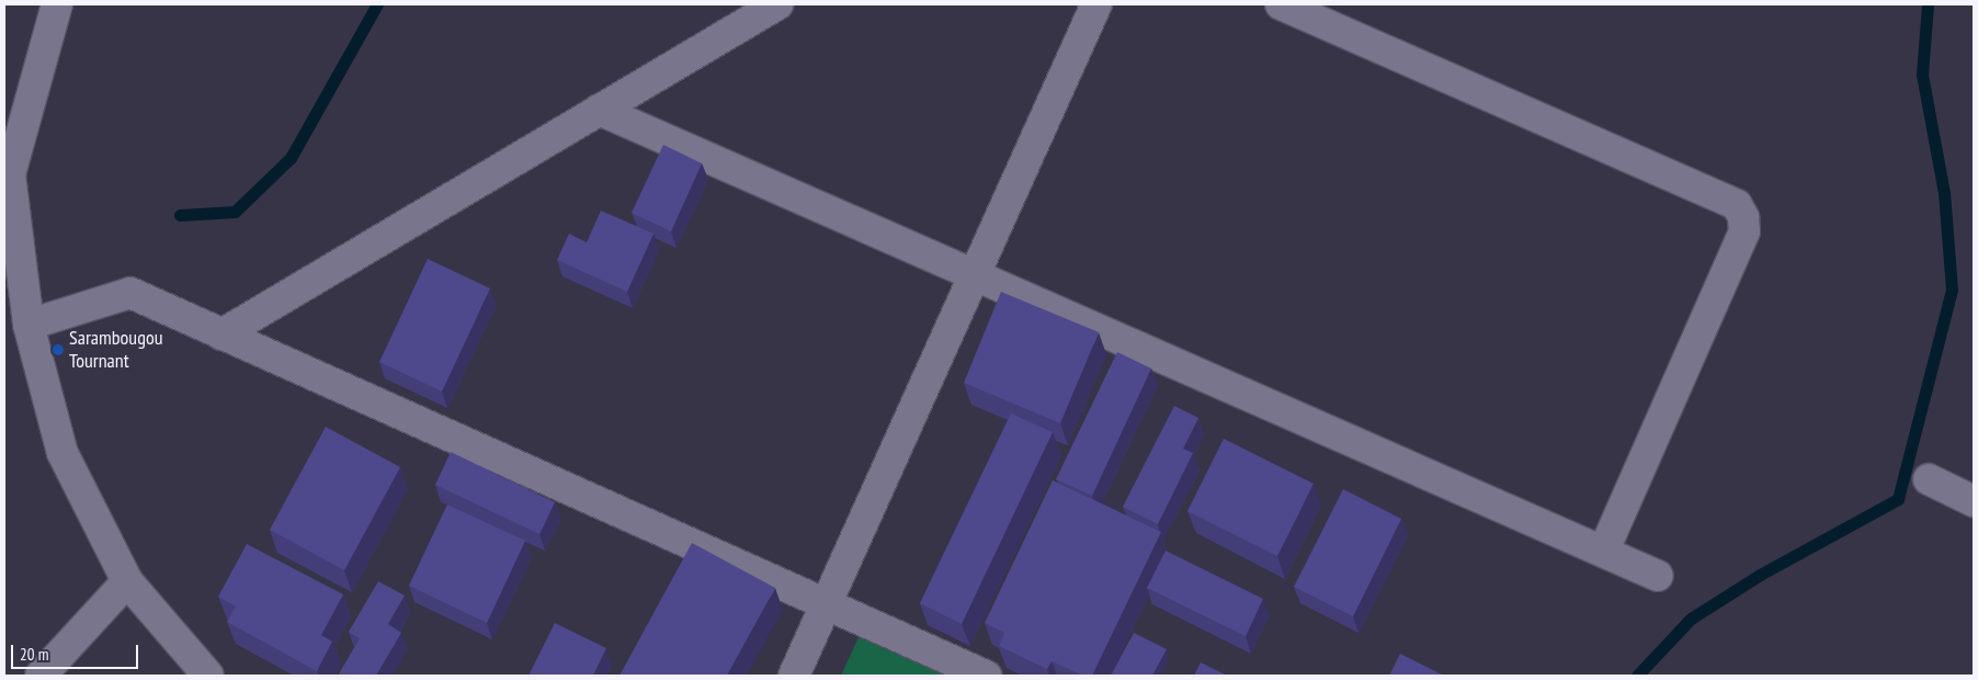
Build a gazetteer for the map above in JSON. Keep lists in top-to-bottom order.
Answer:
{
  "places": ["Sarambougou Tournant"],
  "scale_bar": "20 m"
}
